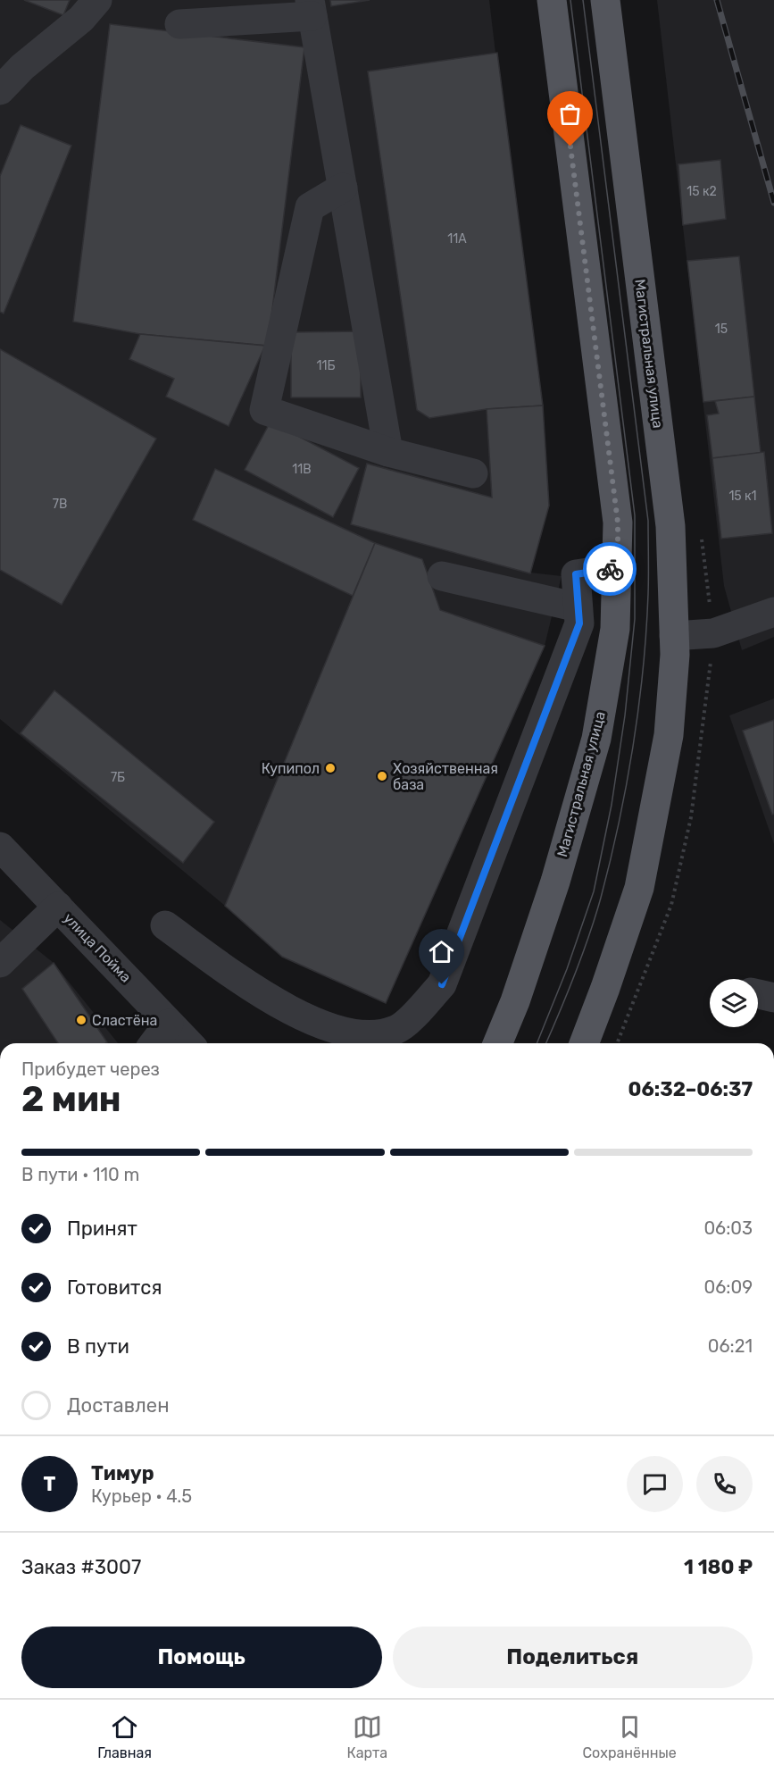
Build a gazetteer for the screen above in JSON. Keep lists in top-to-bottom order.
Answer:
{
  "streets": {
    "main road": ["Магистральная улица"],
    "street": ["улица Пойма"]
  },
  "places": ["Купипол", "Хозяйственная база", "Сластёна"],
  "house_numbers": [
    "15 к2",
    "11А",
    "15",
    "11Б",
    "11В",
    "15 к1",
    "7В",
    "7Б"
  ],
  "page": {
    "heading": ["2 мин", "Прибудет через", "06:32–06:37"],
    "panel": [
      "Тимур",
      "Курьер · 4.5",
      "Заказ #3007",
      "1 180 ₽"
    ],
    "bar": "В пути · 110 m",
    "list": [
      ["Принят", "06:03"],
      ["Готовится", "06:09"],
      ["В пути", "06:21"],
      "Доставлен"
    ],
    "round": "Т",
    "buttons": ["Помощь", "Поделиться"],
    "tabs": ["Главная", "Карта", "Сохранённые"]
  }
}
